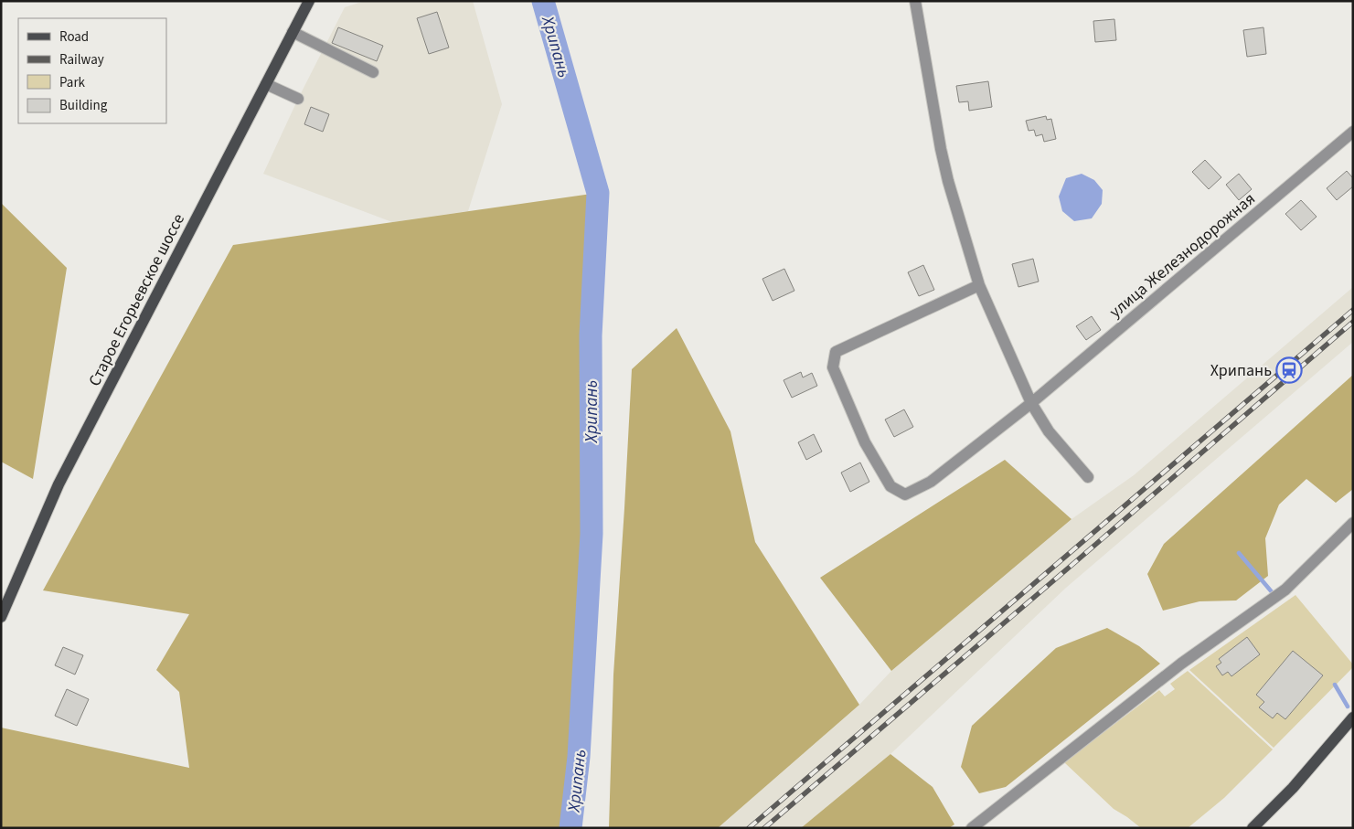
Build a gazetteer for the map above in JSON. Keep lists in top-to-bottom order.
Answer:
{
  "streets": {
    "main road": ["Старое Егорьевское шоссе"],
    "street": ["улица Железнодорожная"]
  },
  "water": ["Хрипань"],
  "places": {
    "station": ["Хрипань"]
  },
  "legend": [
    "Road",
    "Railway",
    "Park",
    "Building"
  ]
}
